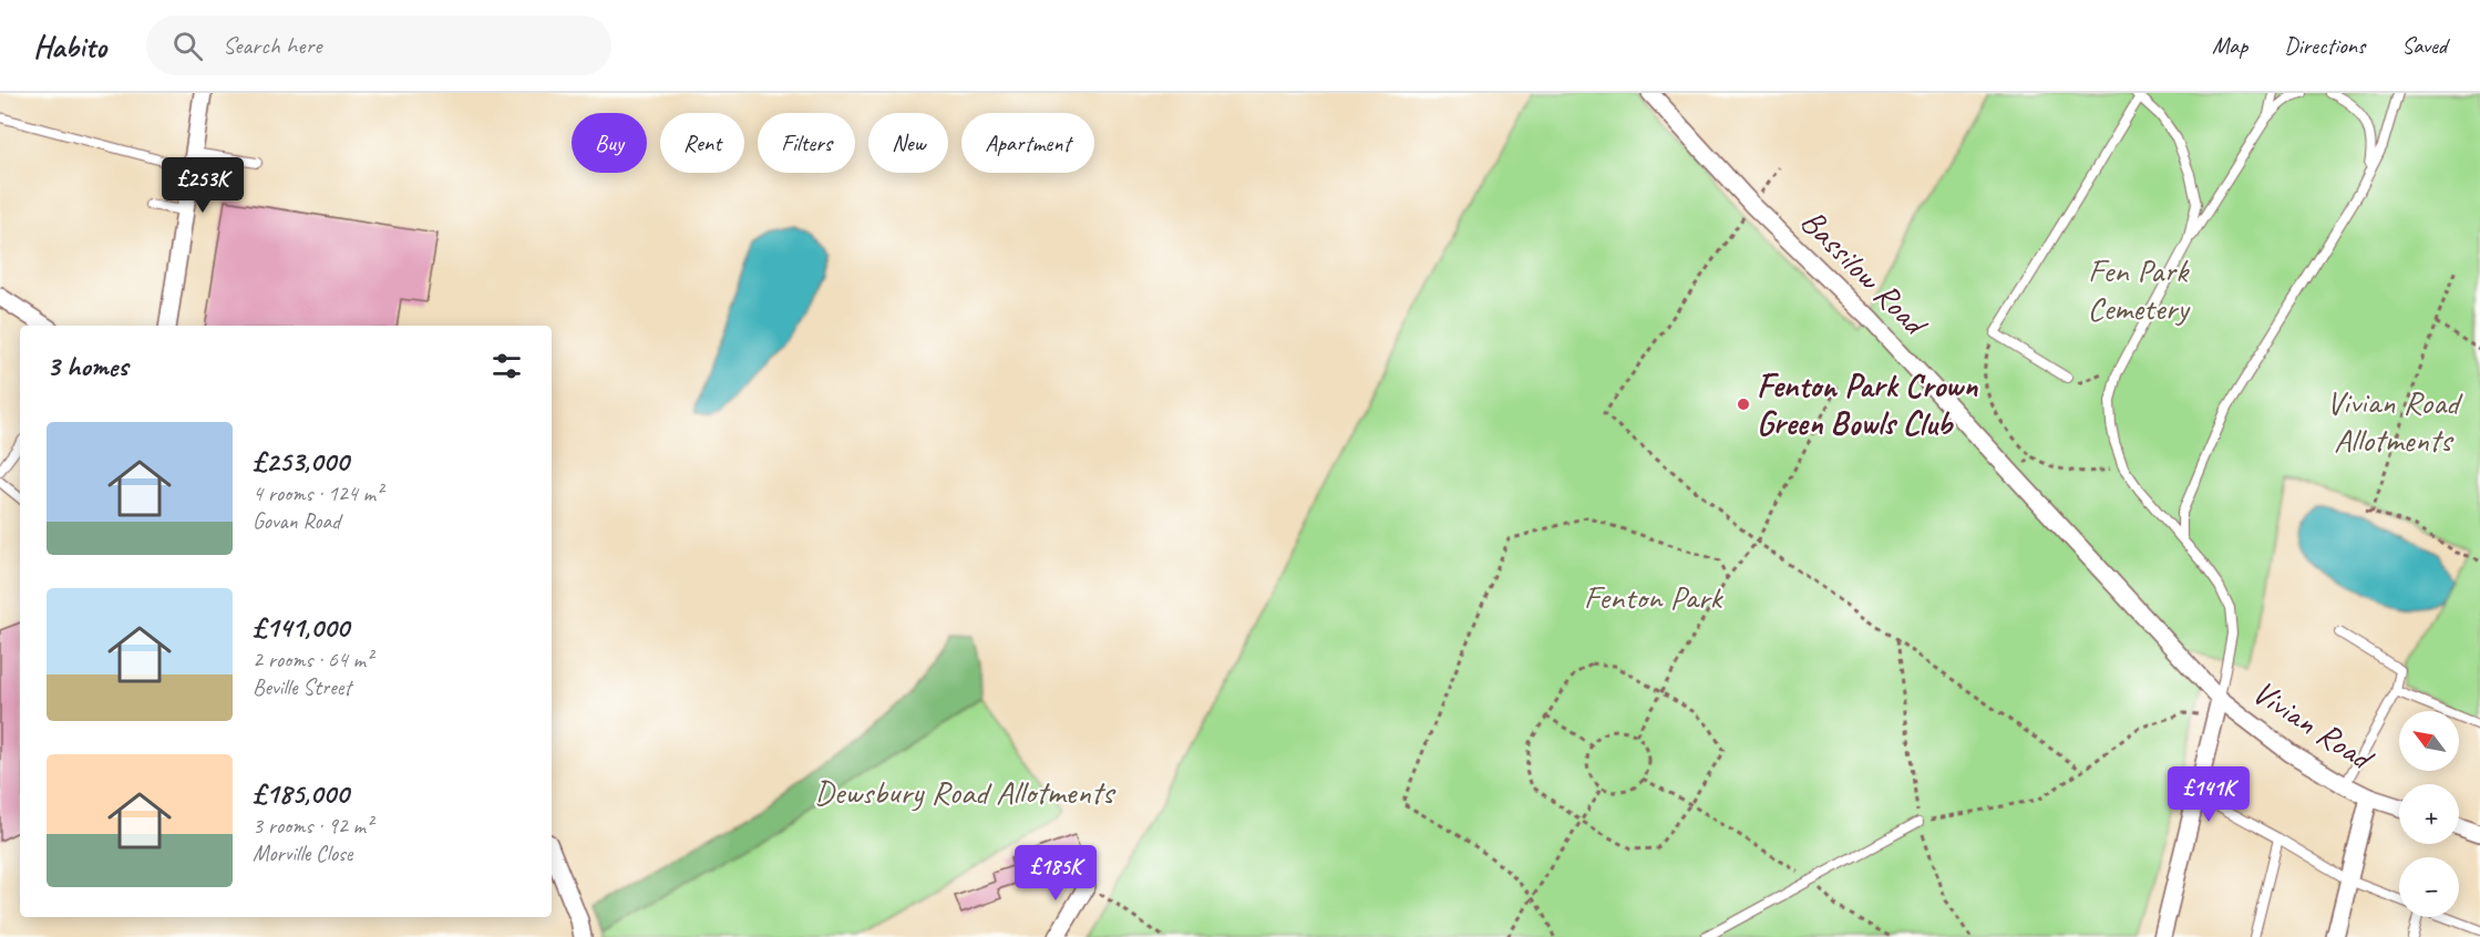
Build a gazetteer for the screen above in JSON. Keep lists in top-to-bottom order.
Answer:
{
  "streets": {
    "street": ["Bassilow Road", "Vivian Road"]
  },
  "crossings": [
    ["Bassilow Road", "Vivian Road"]
  ],
  "parks": [
    "Fen Park Cemetery",
    "Vivian Road Allotments",
    "Fenton Park",
    "Dewsbury Road Allotments"
  ],
  "places": ["Fenton Park Crown Green Bowls Club"],
  "north": "top left",
  "page": {
    "header": "Habito",
    "search": "Search here",
    "nav": ["Map", "Directions", "Saved"],
    "chip": [
      "Buy",
      "Rent",
      "Filters",
      "New",
      "Apartment"
    ],
    "price": ["£253K", "£141K", "£185K"],
    "heading": "3 homes",
    "list": [
      {
        "name": "£253,000",
        "note": "4 rooms · 124 m² · Govan Road"
      },
      {
        "name": "£141,000",
        "note": "2 rooms · 64 m² · Beville Street"
      },
      {
        "name": "£185,000",
        "note": "3 rooms · 92 m² · Morville Close"
      }
    ],
    "map_buttons": ["+", "−"]
  }
}
